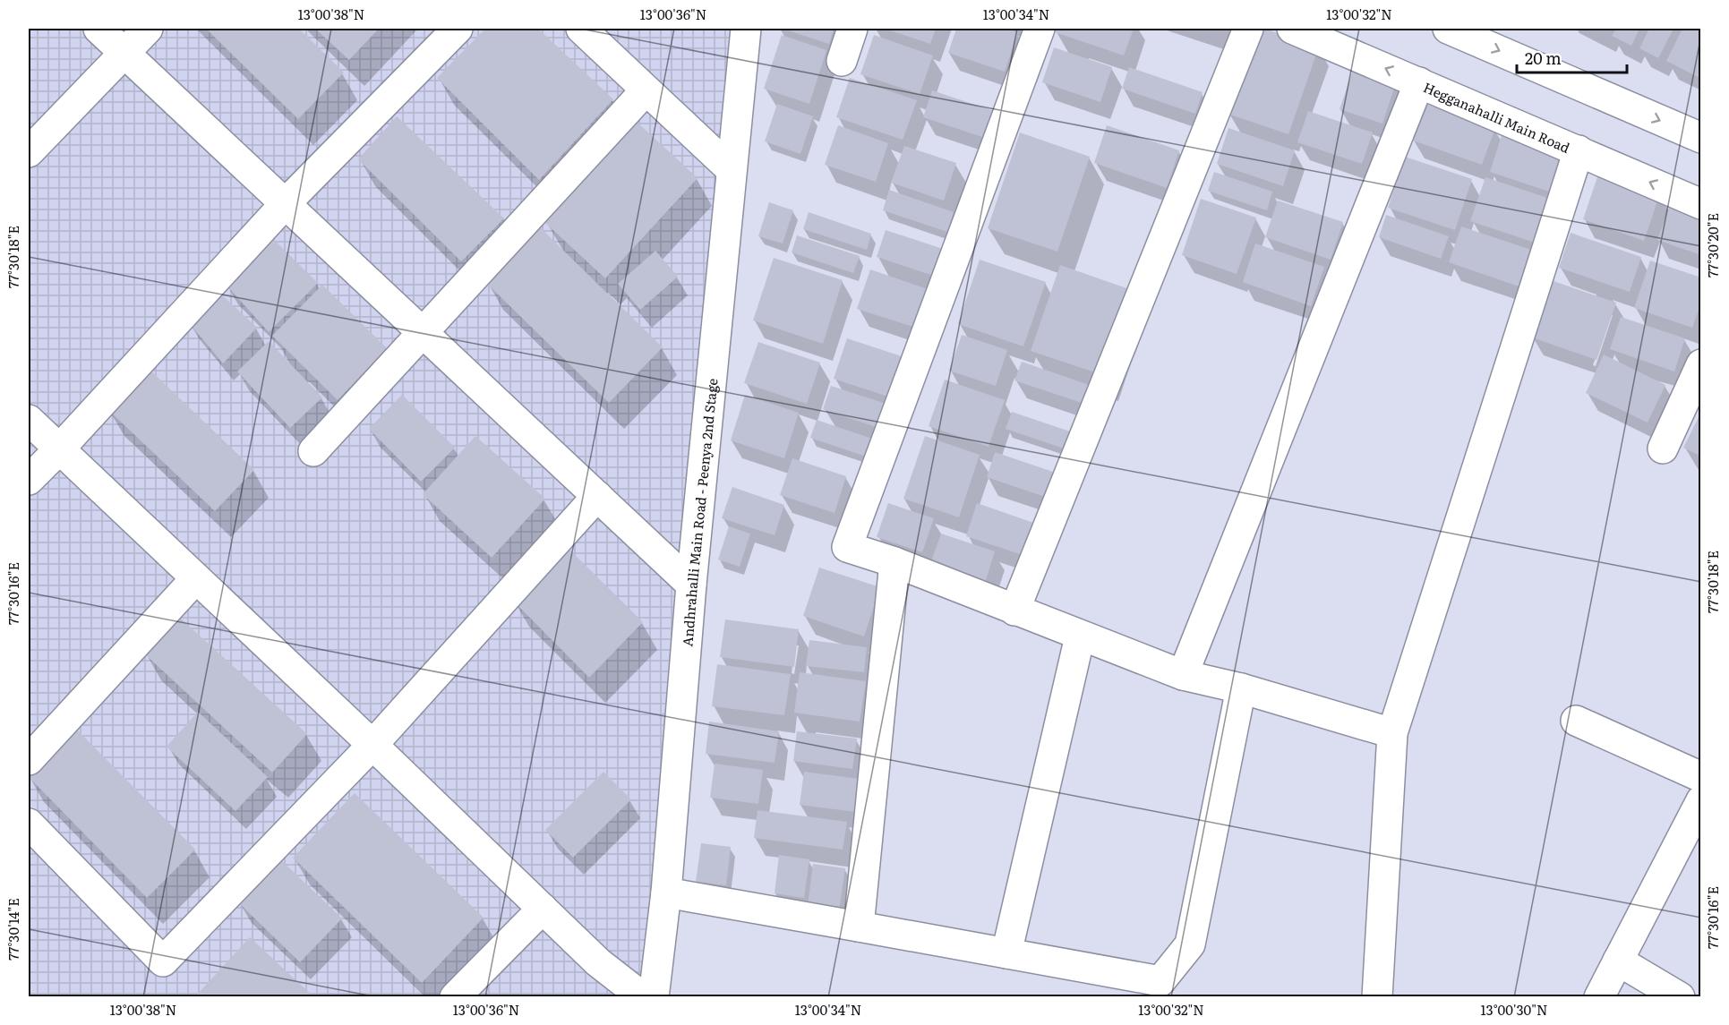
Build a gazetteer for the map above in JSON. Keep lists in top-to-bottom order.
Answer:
{
  "streets": {
    "street": ["Hegganahalli Main Road", "Andhrahalli Main Road - Peenya 2nd Stage"]
  },
  "scale_bar": "20 m",
  "coordinates": [
    "13°00'38\"N",
    "13°00'36\"N",
    "13°00'34\"N",
    "13°00'32\"N",
    "77°30'20\"E",
    "77°30'18\"E",
    "77°30'16\"E",
    "77°30'14\"E",
    "13°00'30\"N"
  ]
}
